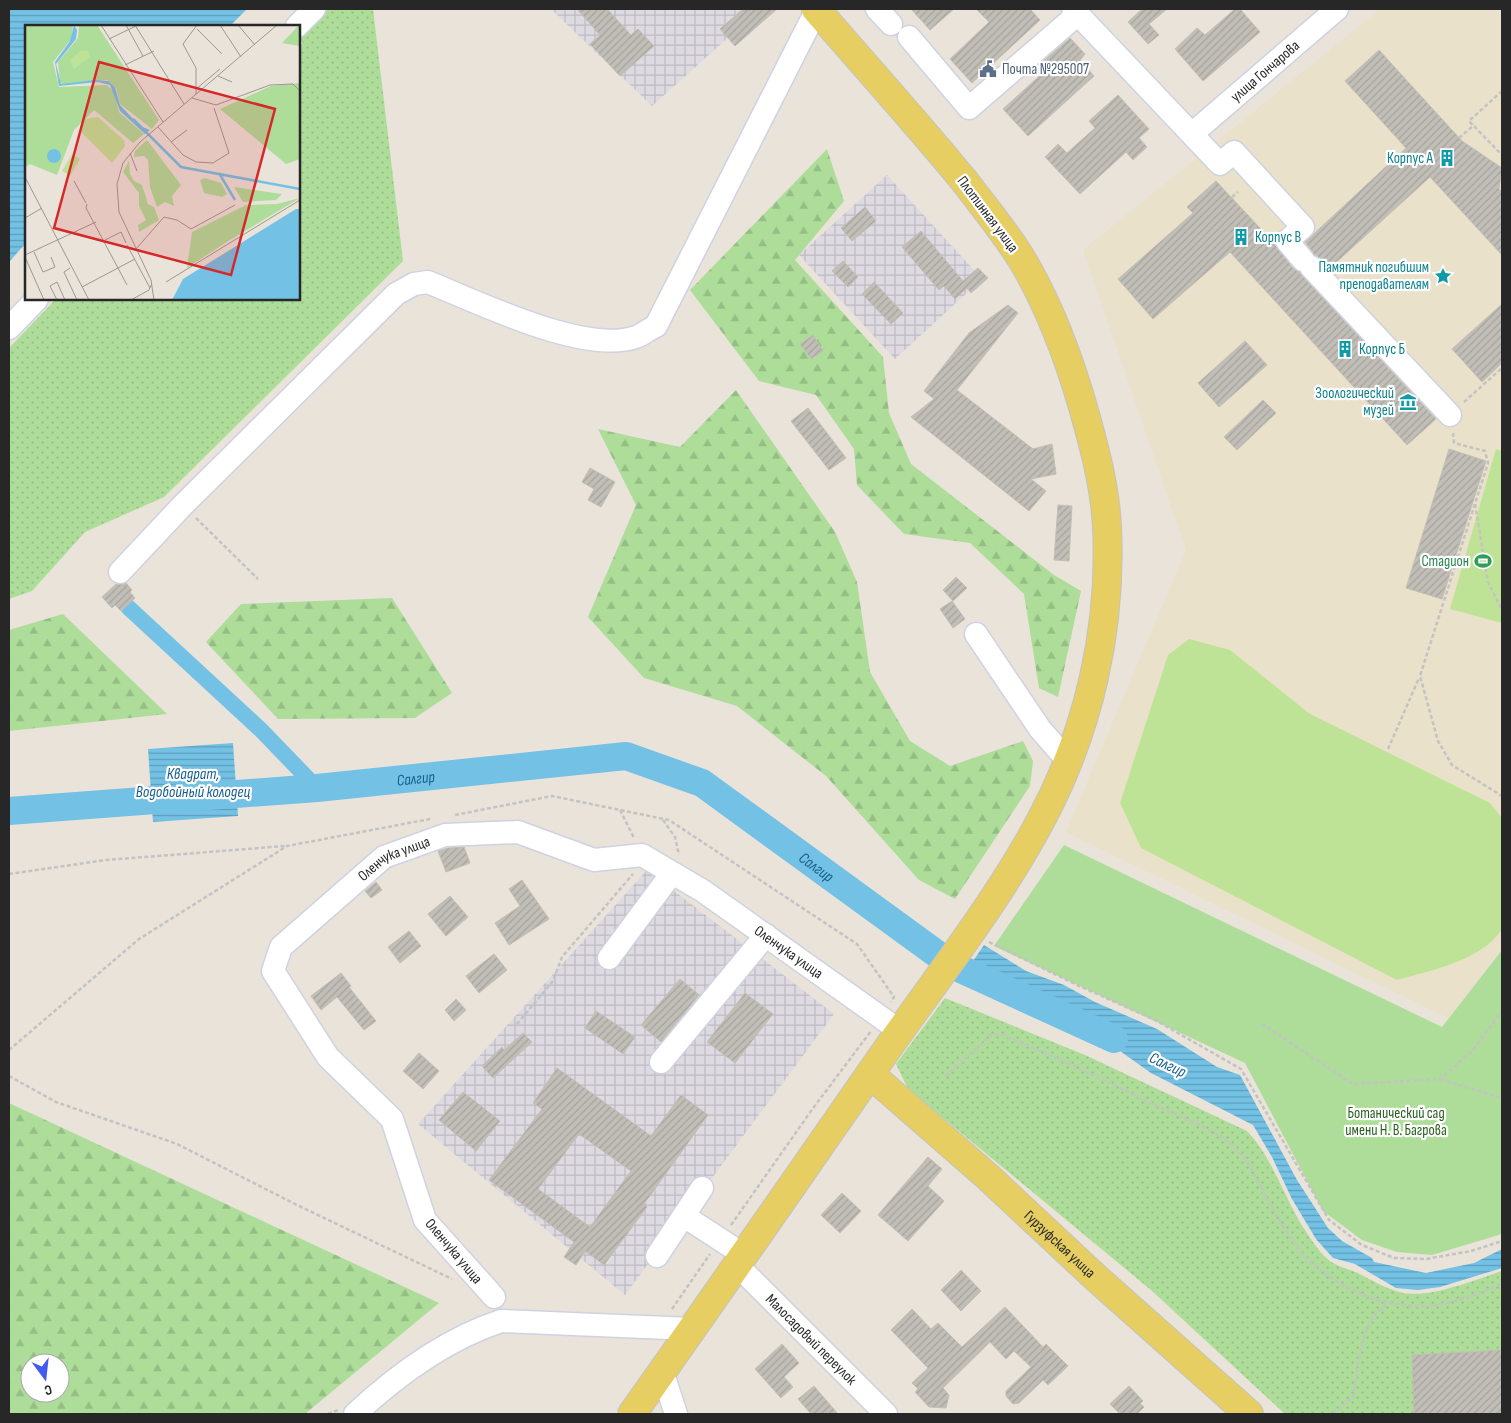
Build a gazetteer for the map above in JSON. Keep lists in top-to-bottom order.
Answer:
{
  "streets": {
    "main road": ["Плотинная улица", "Гурзуфская улица"],
    "street": ["улица Гончарова", "Оленчука улица", "Малосадовый переулок"]
  },
  "crossings": [
    ["Плотинная улица", "Оленчука улица"],
    ["Плотинная улица", "Гурзуфская улица"],
    ["Плотинная улица", "Малосадовый переулок"]
  ],
  "water": ["Квадрат, Водобойный колодец", "Салгир"],
  "parks": ["Ботанический сад имени Н. В. Багрова"],
  "places": {
    "public building": ["Почта №295007"],
    "building": ["Корпус А", "Корпус В", "Корпус Б"],
    "place": ["Памятник погибшим преподавателям"],
    "museum": ["Зоологический музей"],
    "sports": ["Стадион"]
  },
  "north": "bottom"
}
